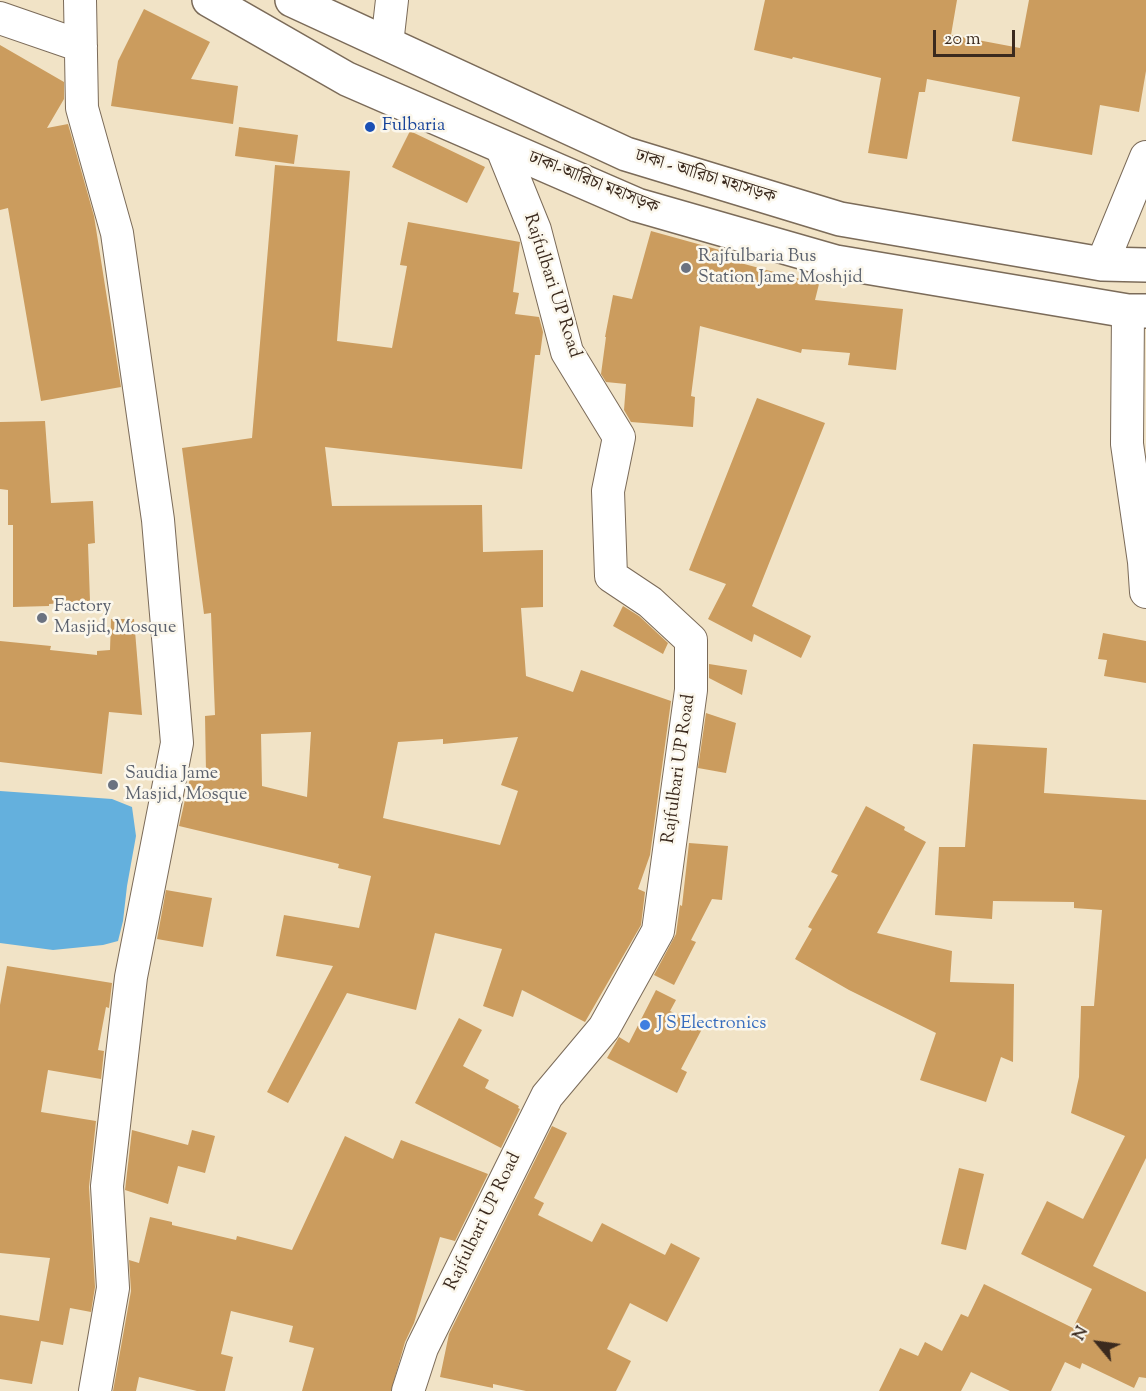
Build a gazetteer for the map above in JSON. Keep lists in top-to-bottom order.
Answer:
{
  "streets": {
    "highway": ["ঢাকা - আরিচা মহাসড়ক", "ঢাকা-আরিচা মহাসড়ক"],
    "street": ["Rajfulbari UP Road"]
  },
  "crossings": [
    ["ঢাকা-আরিচা মহাসড়ক", "Rajfulbari UP Road"]
  ],
  "places": [
    "Fulbaria",
    "Rajfulbaria Bus Station Jame Moshjid",
    "Factory Masjid, Mosque",
    "Saudia Jame Masjid, Mosque",
    "J S Electronics"
  ],
  "scale_bar": "20 m",
  "north": "top left"
}
